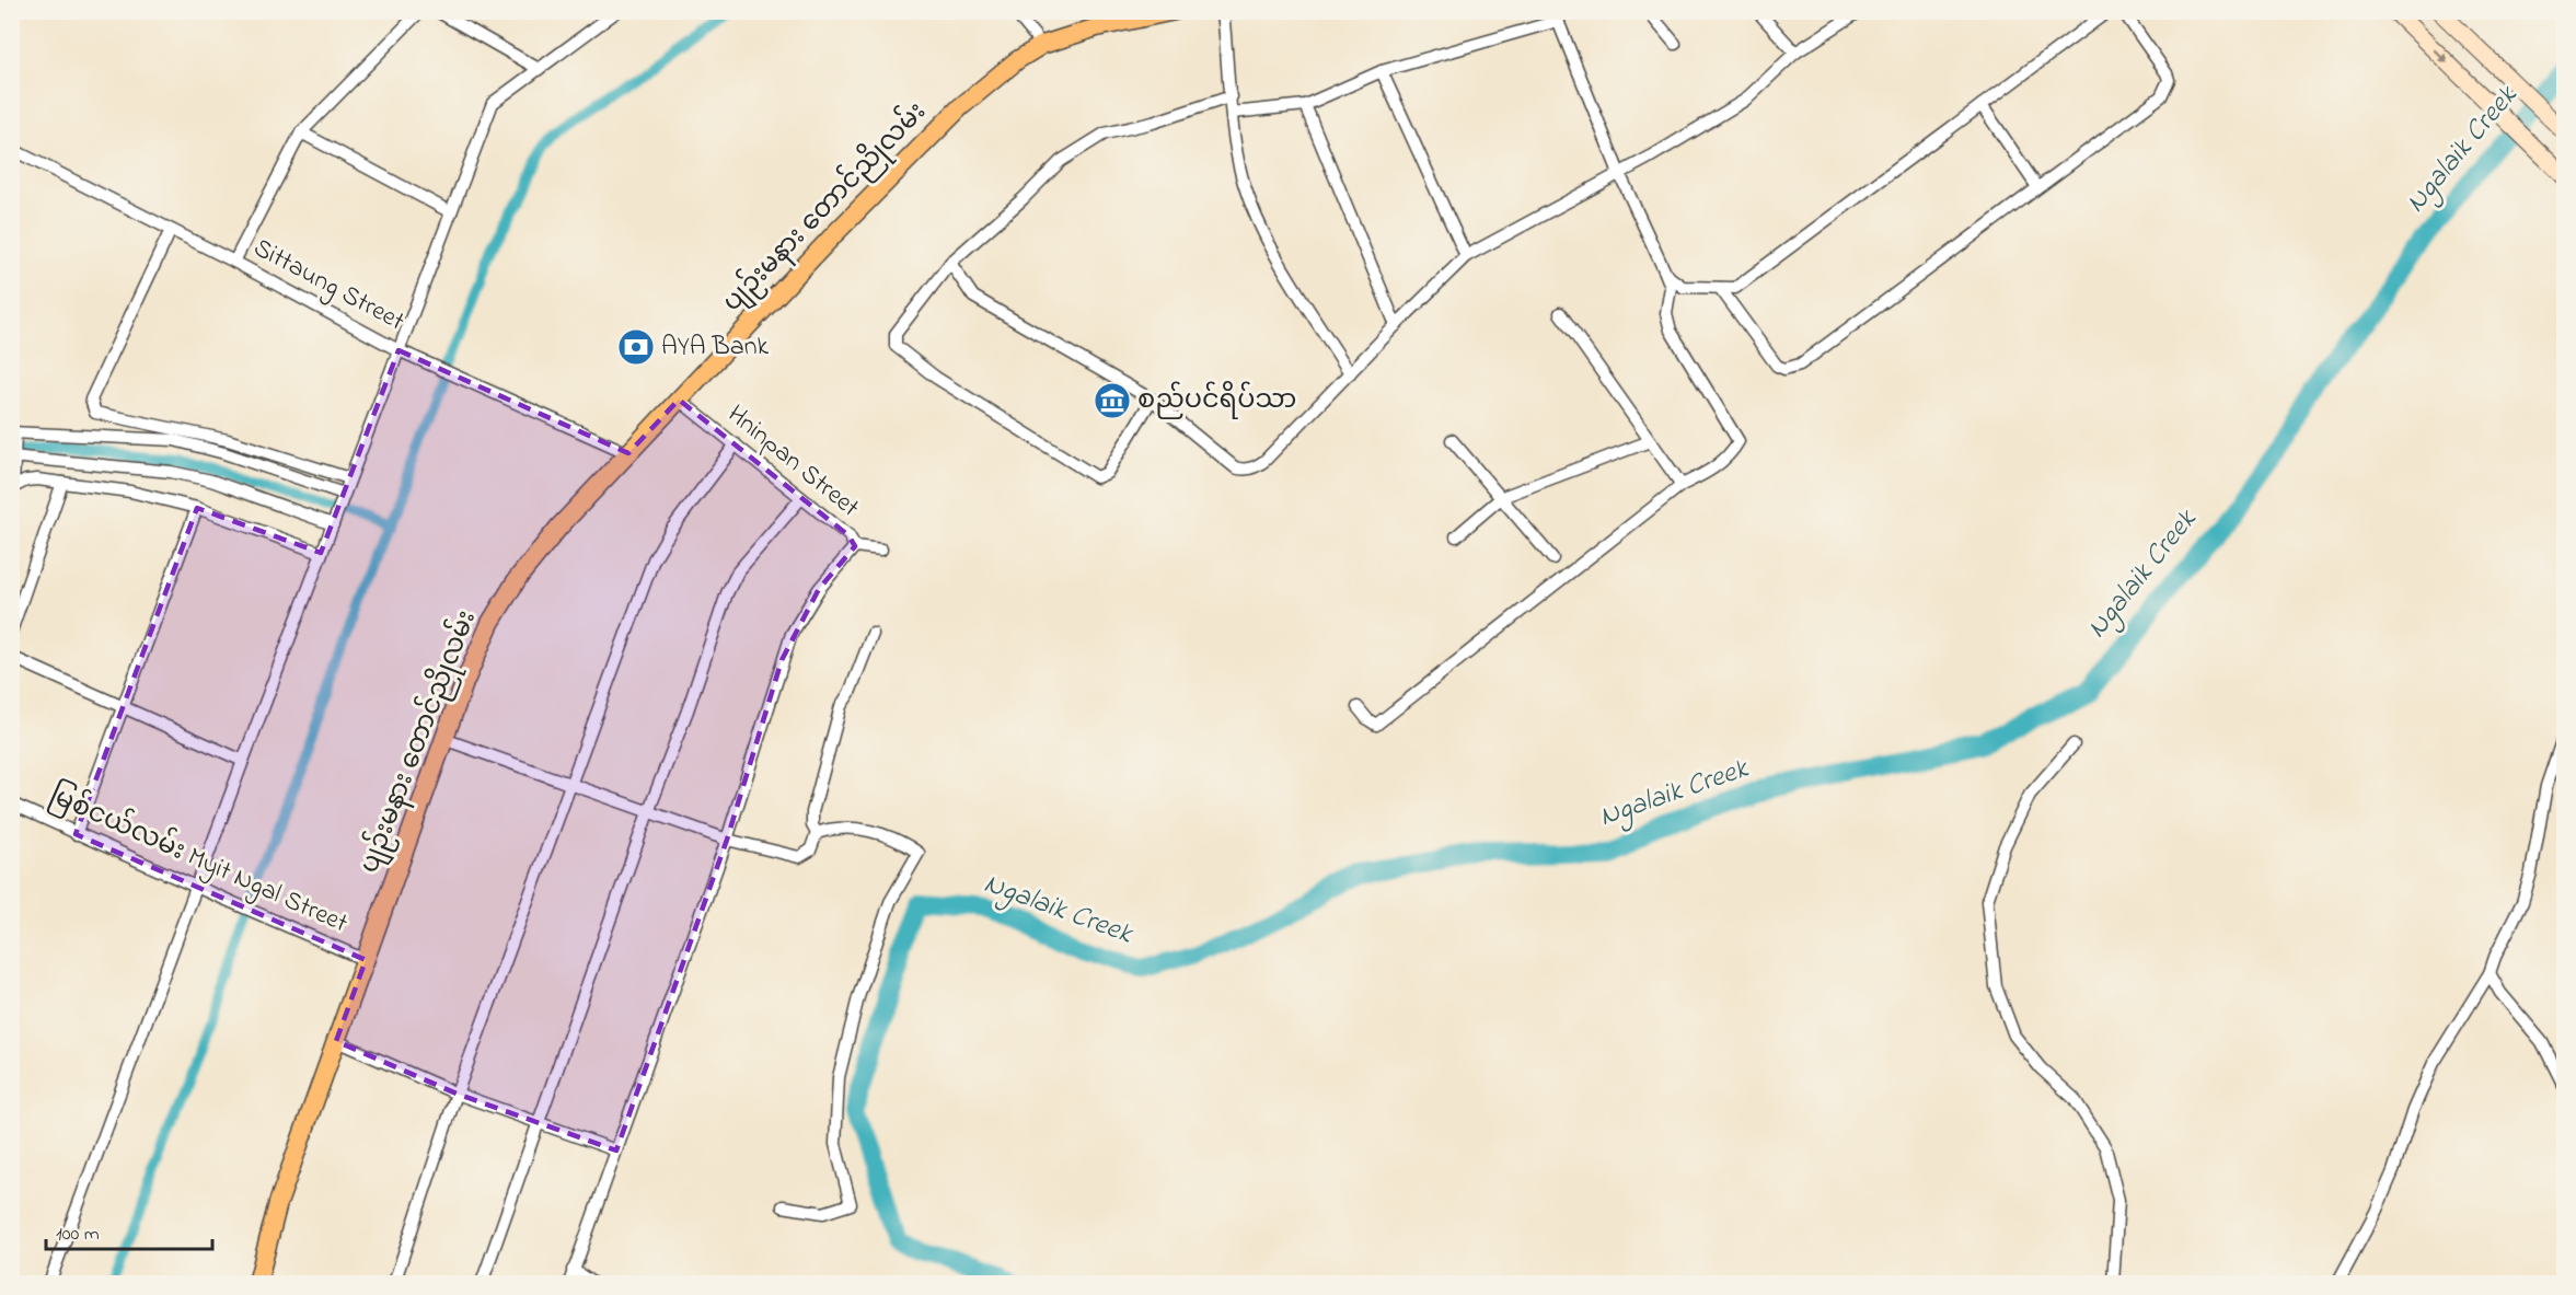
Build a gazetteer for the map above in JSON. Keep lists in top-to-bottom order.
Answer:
{
  "streets": {
    "main road": ["ပျဉ်းမနား တောင်ညိုလမ်း"],
    "street": ["Sittaung Street", "Hninpan Street", "မြစ်ငယ်လမ်း Myit Ngal Street"]
  },
  "crossings": [
    ["ပျဉ်းမနား တောင်ညိုလမ်း", "Sittaung Street"],
    ["ပျဉ်းမနား တောင်ညိုလမ်း", "Hninpan Street"],
    ["ပျဉ်းမနား တောင်ညိုလမ်း", "မြစ်ငယ်လမ်း Myit Ngal Street"]
  ],
  "water": ["Ngalaik Creek"],
  "places": {
    "bank": ["AYA Bank"],
    "museum": ["စည်ပင်ရိပ်သာ"]
  },
  "scale_bar": "100 m"
}
